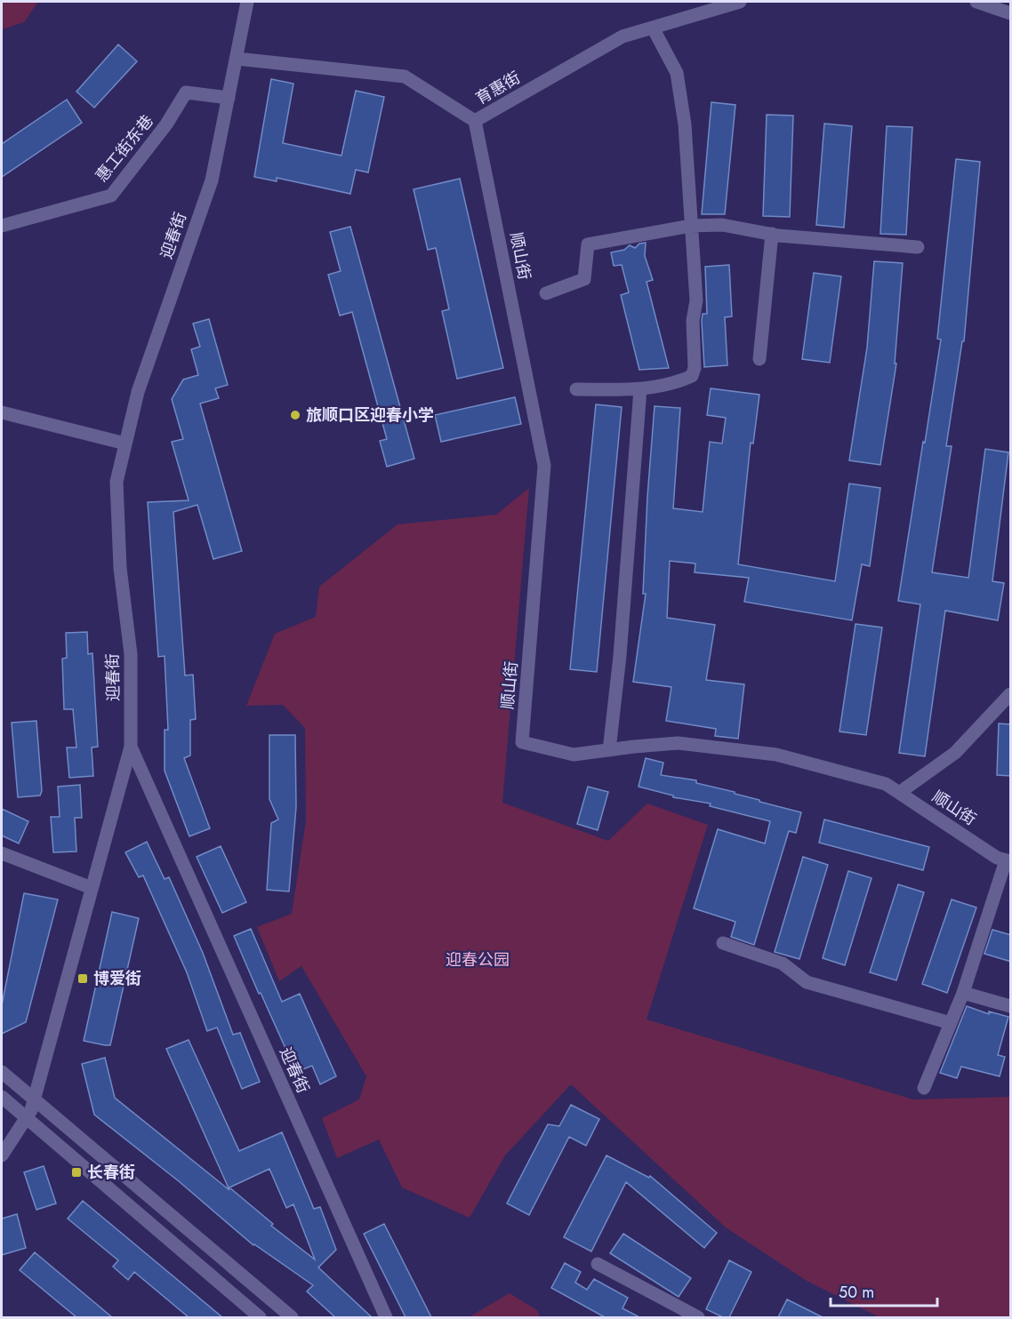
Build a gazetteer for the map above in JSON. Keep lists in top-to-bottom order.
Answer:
{
  "streets": {
    "street": [
      "育惠街",
      "惠工街东巷",
      "迎春街",
      "顺山街"
    ]
  },
  "crossings": [
    ["育惠街", "迎春街"],
    ["育惠街", "顺山街"],
    ["惠工街东巷", "迎春街"]
  ],
  "parks": ["迎春公园"],
  "places": {
    "other": ["旅顺口区迎春小学"],
    "transit": ["博爱街", "长春街"]
  },
  "scale_bar": "50 m"
}
